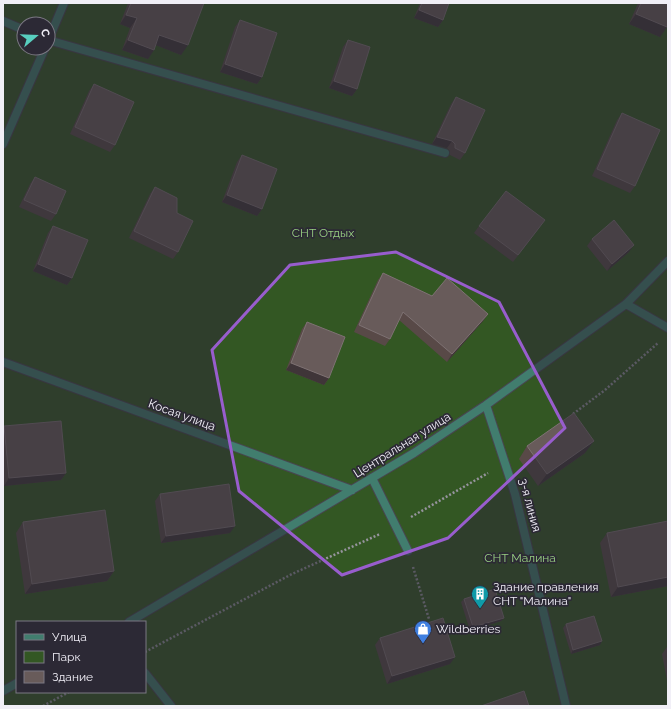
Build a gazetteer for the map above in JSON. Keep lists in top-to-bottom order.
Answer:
{
  "streets": {
    "street": ["Косая улица", "Центральная улица", "3-я линия"]
  },
  "crossings": [
    ["Косая улица", "Центральная улица"],
    ["Центральная улица", "3-я линия"]
  ],
  "parks": ["СНТ Отдых", "СНТ Малина"],
  "places": {
    "building": ["Здание правления СНТ \"Малина\""],
    "shop": ["Wildberries"]
  },
  "legend": ["Улица", "Парк", "Здание"],
  "north": "right"
}
